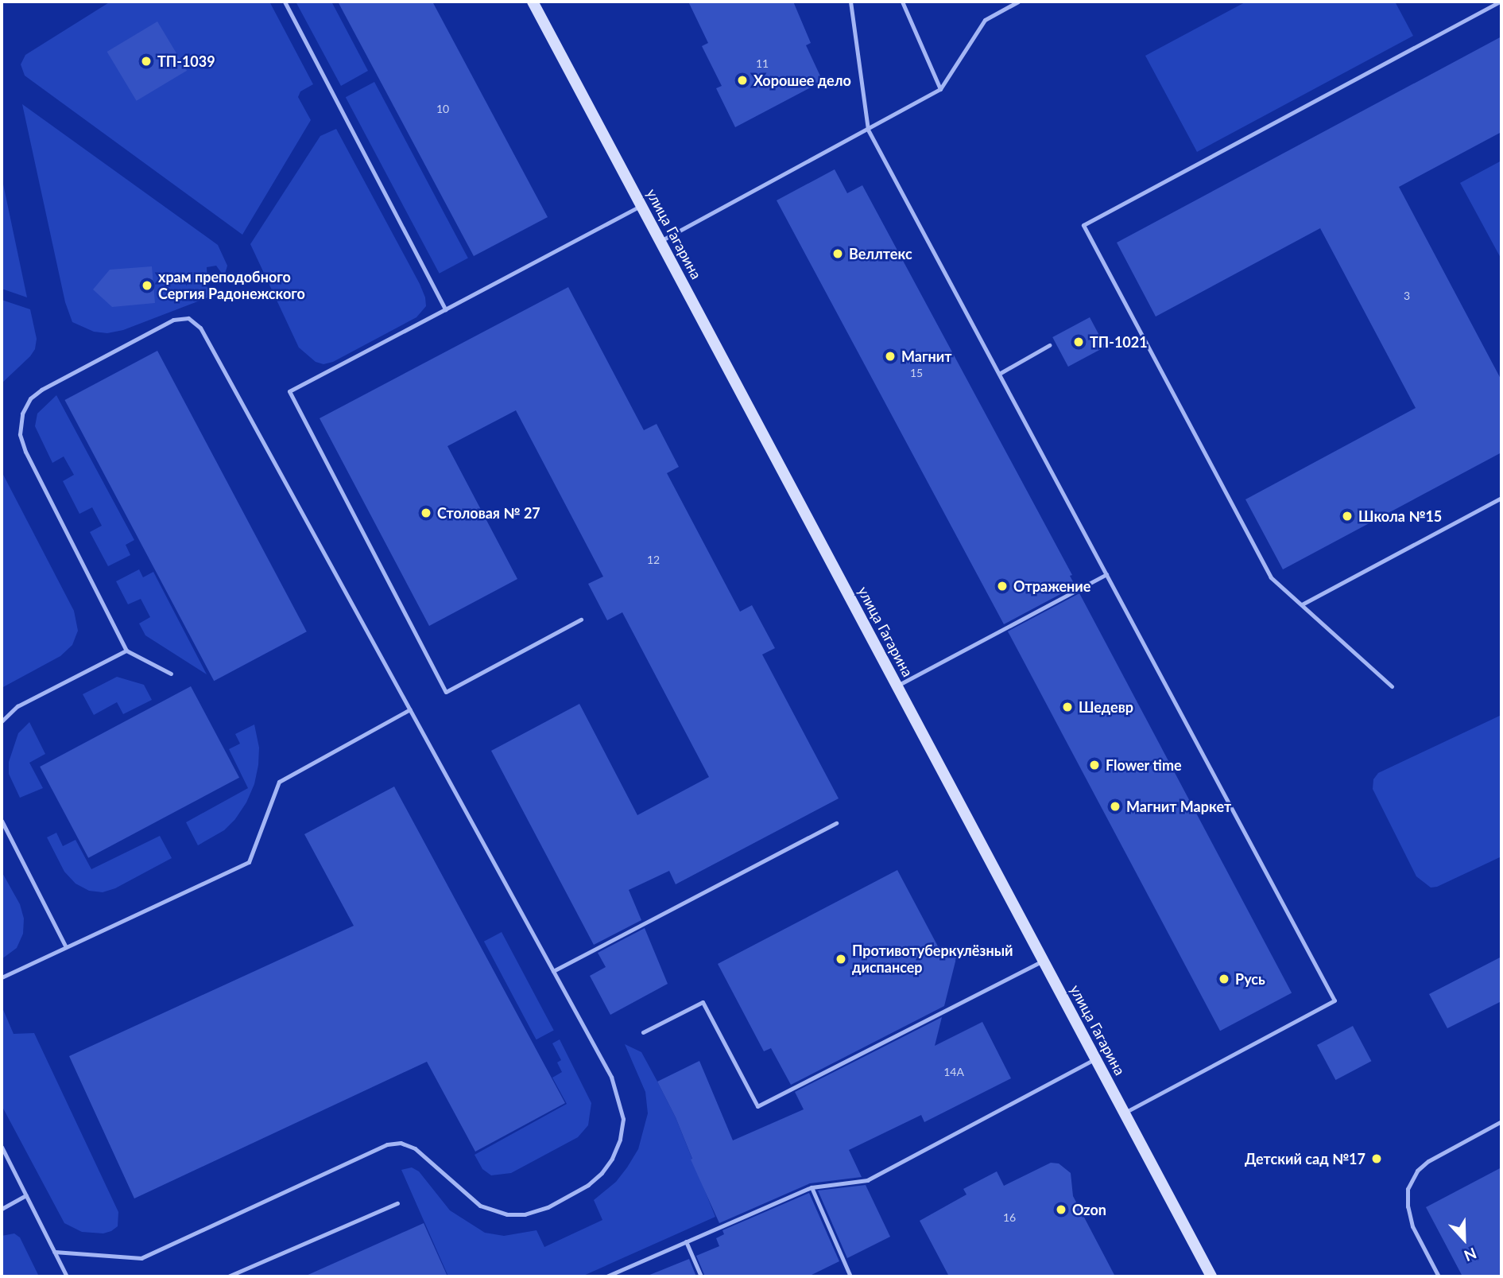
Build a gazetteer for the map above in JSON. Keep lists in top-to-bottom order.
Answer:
{
  "streets": {
    "main road": ["улица Гагарина"]
  },
  "places": [
    "ТП-1039",
    "Хорошее дело",
    "Веллтекс",
    "храм преподобного Сергия Радонежского",
    "ТП-1021",
    "Магнит",
    "Столовая № 27",
    "Школа №15",
    "Отражение",
    "Шедевр",
    "Flower time",
    "Магнит Маркет",
    "Противотуберкулёзный диспансер",
    "Русь",
    "Детский сад №17",
    "Ozon"
  ],
  "house_numbers": [
    "11",
    "10",
    "3",
    "15",
    "12",
    "14А",
    "16"
  ],
  "north": "bottom"
}
